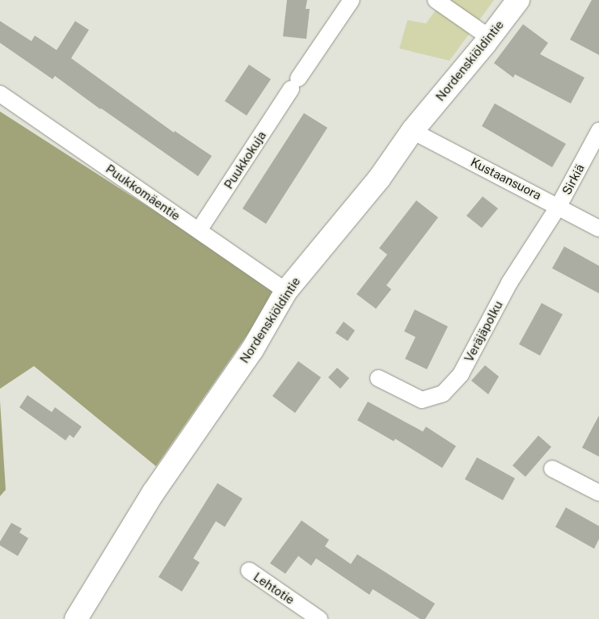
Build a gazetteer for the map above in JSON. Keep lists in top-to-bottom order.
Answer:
{
  "streets": {
    "main road": ["Nordenskiöldintie"],
    "street": [
      "Puukkokuja",
      "Kustaansuora",
      "Sirkiä",
      "Puukkomäentie",
      "Veräjäpolku",
      "Lehtotie"
    ]
  },
  "crossings": [
    ["Nordenskiöldintie", "Kustaansuora"],
    ["Nordenskiöldintie", "Puukkomäentie"],
    ["Puukkokuja", "Puukkomäentie"],
    ["Kustaansuora", "Sirkiä"],
    ["Kustaansuora", "Veräjäpolku"],
    ["Sirkiä", "Veräjäpolku"]
  ]
}
